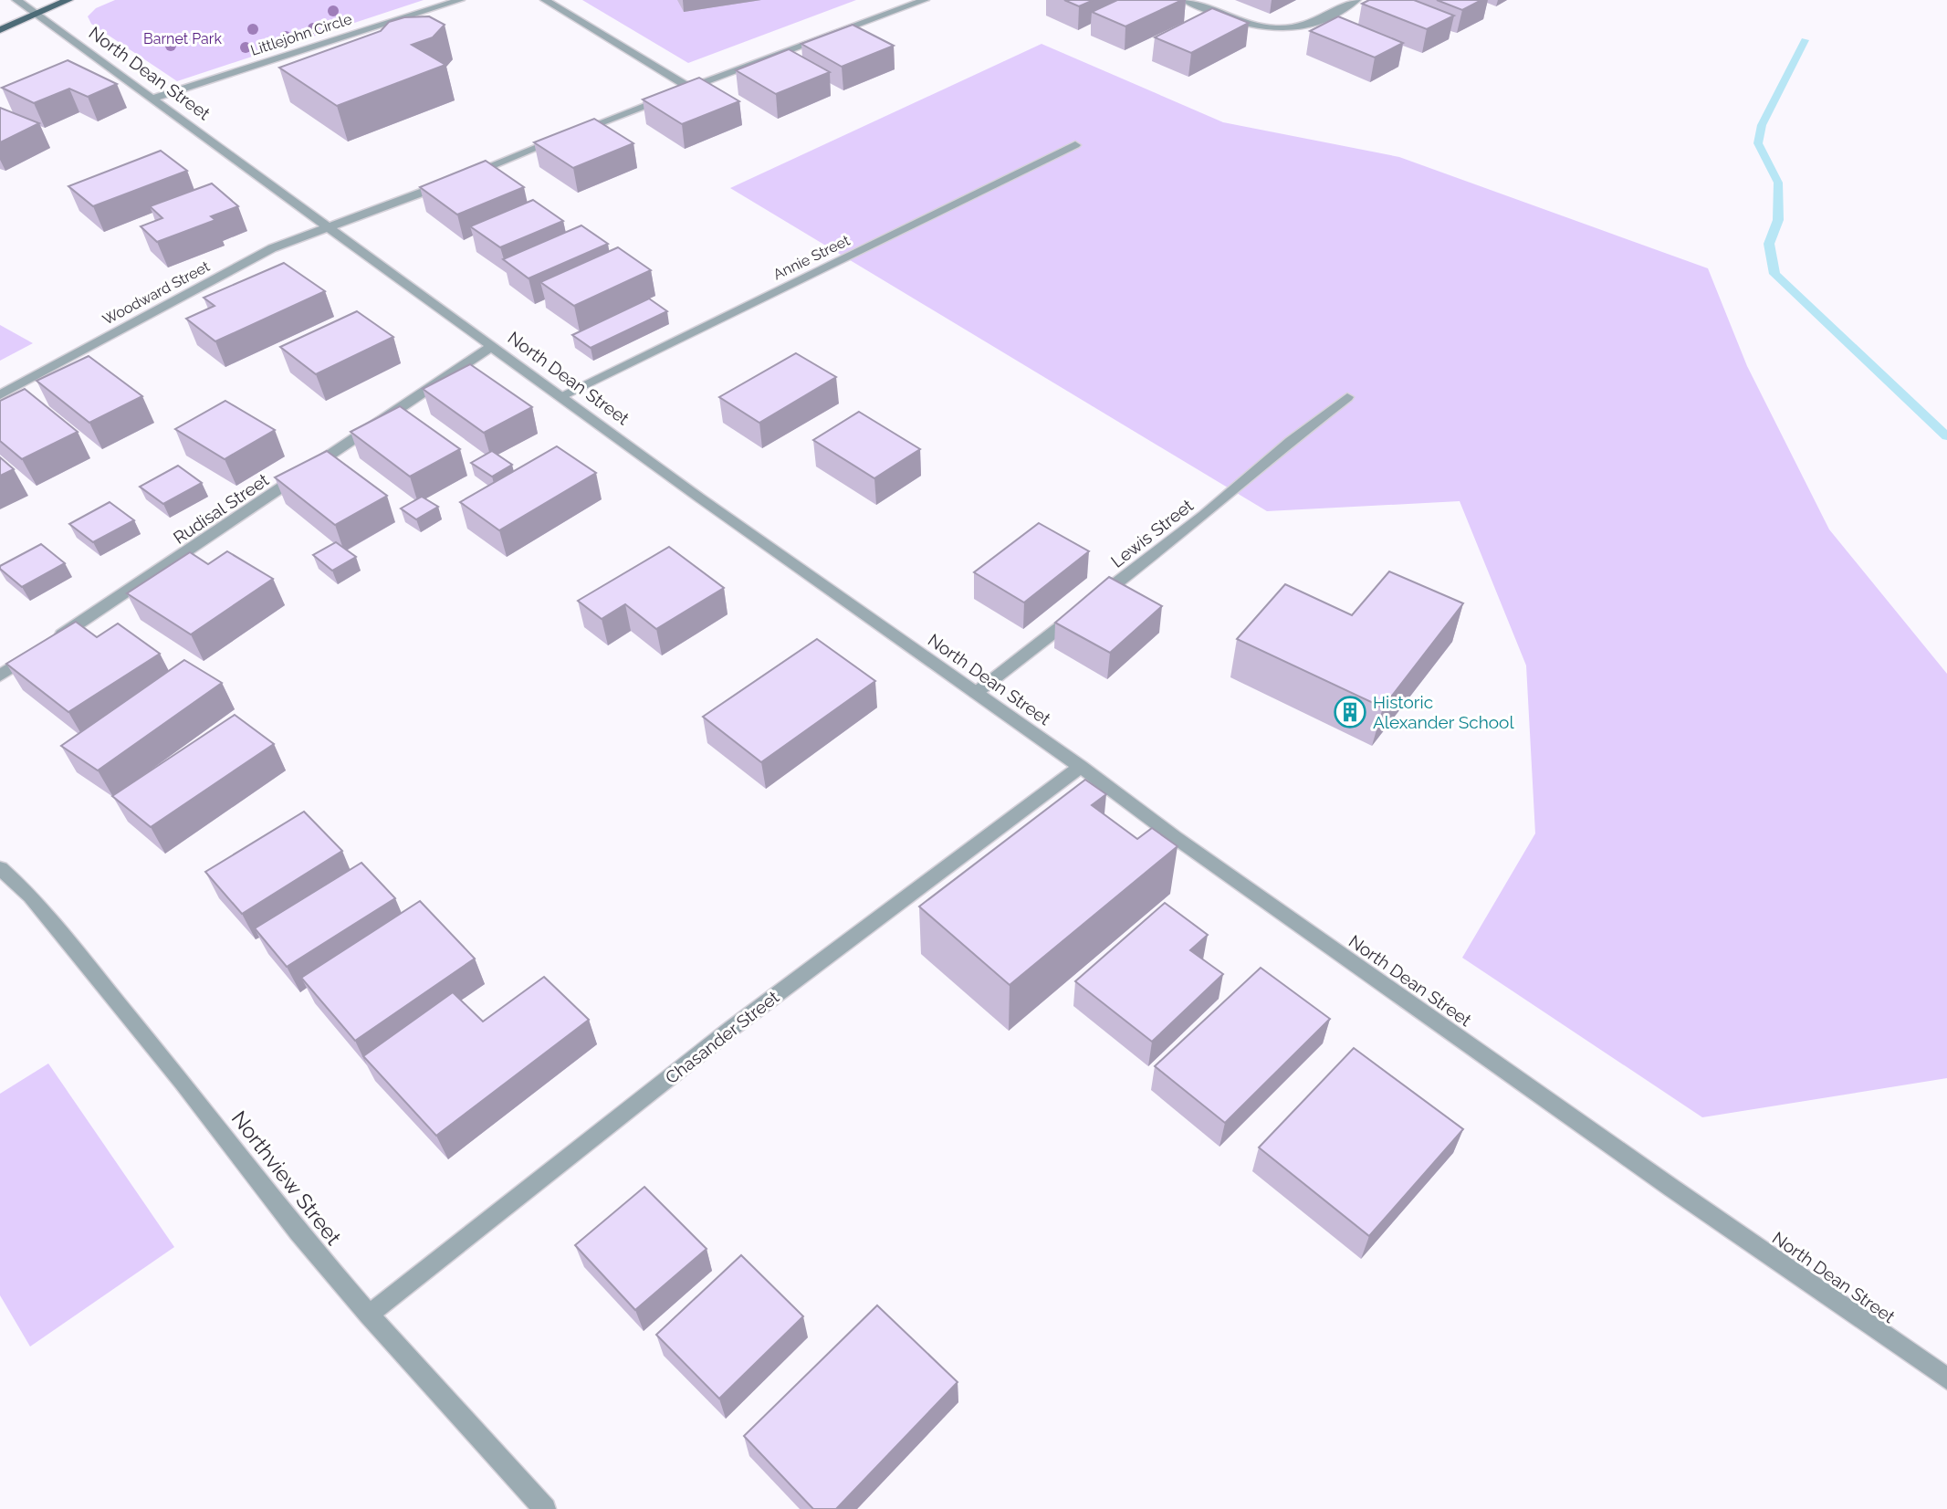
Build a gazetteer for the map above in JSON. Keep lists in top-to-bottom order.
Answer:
{
  "streets": {
    "street": [
      "Littlejohn Circle",
      "North Dean Street",
      "Annie Street",
      "Woodward Street",
      "Rudisal Street",
      "Lewis Street",
      "Chasander Street",
      "Northview Street"
    ]
  },
  "crossings": [
    ["Littlejohn Circle", "North Dean Street"],
    ["North Dean Street", "Annie Street"],
    ["North Dean Street", "Woodward Street"],
    ["North Dean Street", "Rudisal Street"],
    ["North Dean Street", "Lewis Street"],
    ["North Dean Street", "Chasander Street"],
    ["Chasander Street", "Northview Street"]
  ],
  "parks": ["Barnet Park"],
  "places": {
    "building": ["Historic Alexander School"]
  }
}
